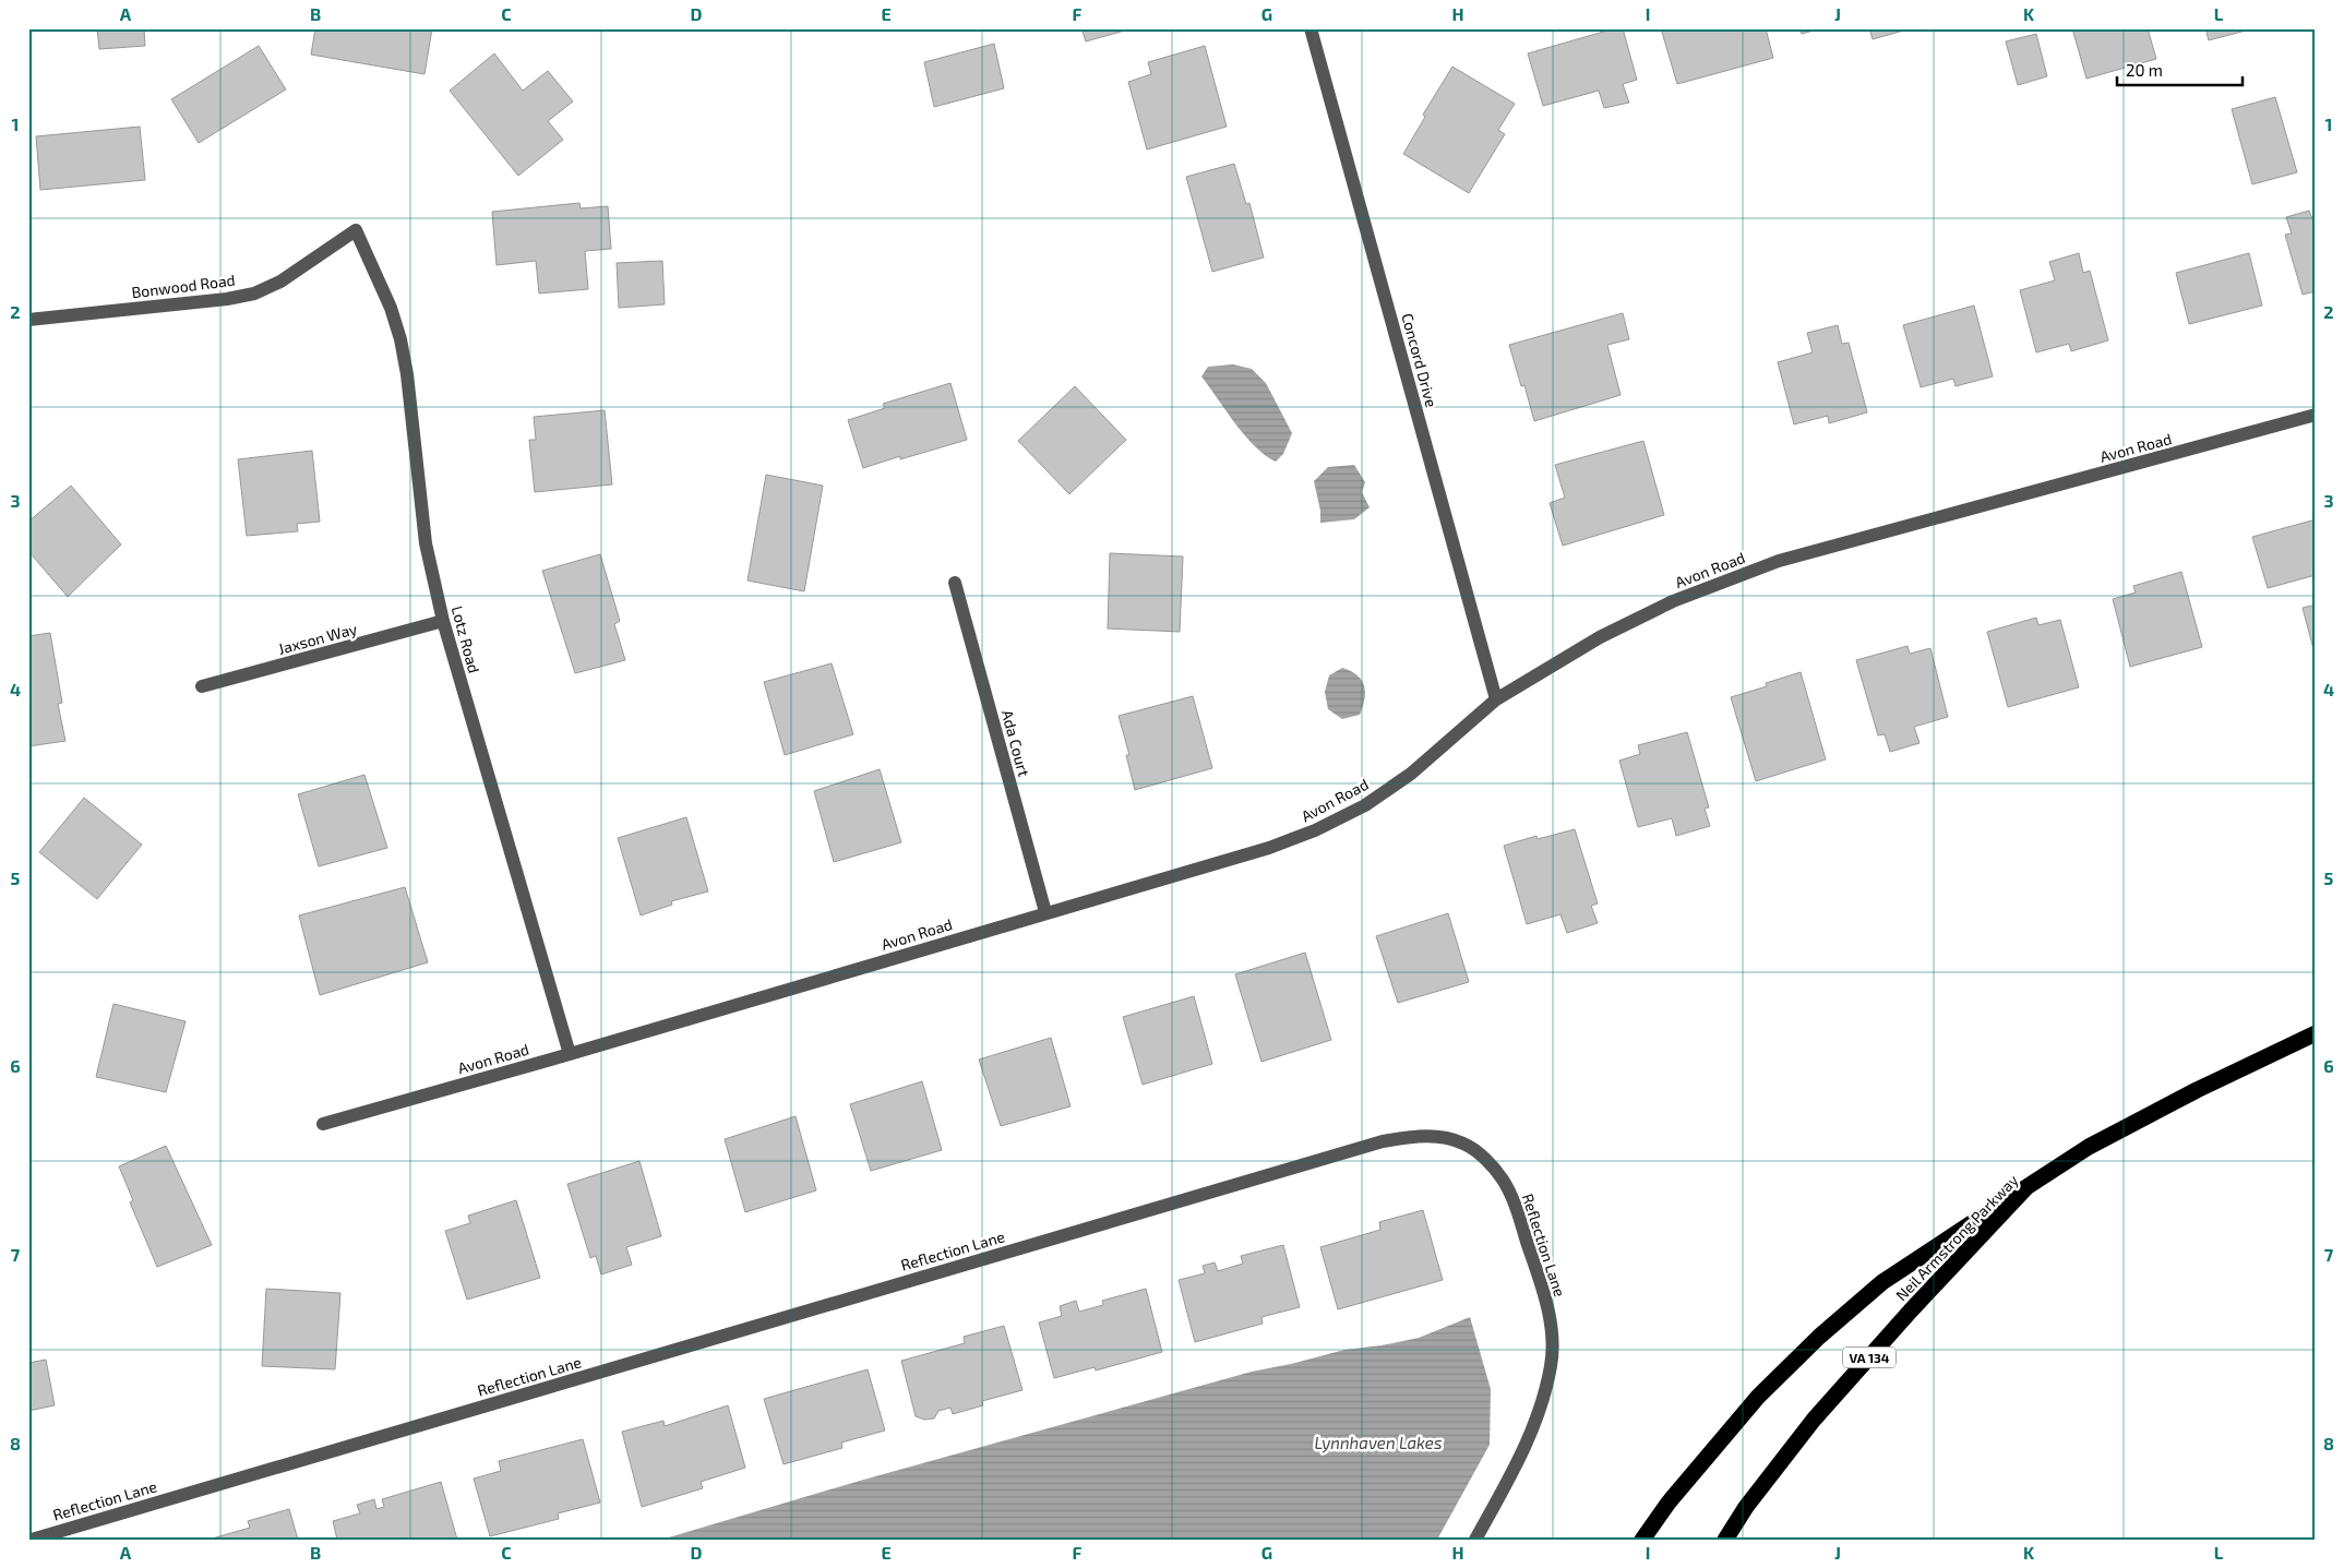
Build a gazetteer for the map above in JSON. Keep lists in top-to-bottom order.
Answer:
{
  "streets": {
    "highway": ["Neil Armstrong Parkway", "VA 134"],
    "street": [
      "Bonwood Road",
      "Concord Drive",
      "Avon Road",
      "Jaxson Way",
      "Lotz Road",
      "Ada Court",
      "Reflection Lane"
    ]
  },
  "crossings": [
    ["Bonwood Road", "Lotz Road"],
    ["Concord Drive", "Avon Road"],
    ["Avon Road", "Lotz Road"],
    ["Avon Road", "Ada Court"],
    ["Jaxson Way", "Lotz Road"]
  ],
  "water": ["Lynnhaven Lakes"],
  "scale_bar": "20 m",
  "grid": {
    "columns": [
      "A",
      "B",
      "C",
      "D",
      "E",
      "F",
      "G",
      "H",
      "I",
      "J",
      "K",
      "L"
    ],
    "rows": [
      "1",
      "2",
      "3",
      "4",
      "5",
      "6",
      "7",
      "8"
    ]
  }
}
